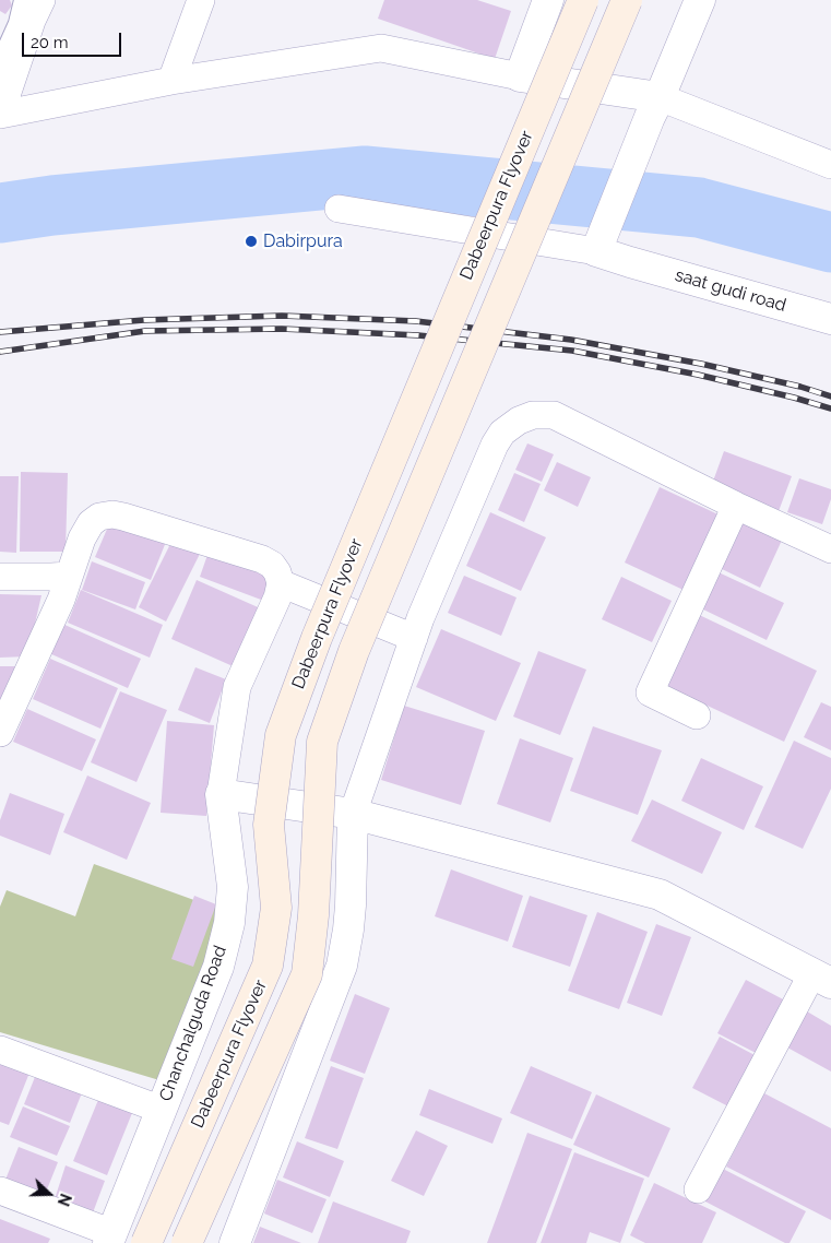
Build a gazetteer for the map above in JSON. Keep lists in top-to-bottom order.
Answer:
{
  "streets": {
    "main road": ["Dabeerpura Flyover"],
    "street": ["saat gudi road", "Chanchalguda Road"]
  },
  "places": ["Dabirpura"],
  "scale_bar": "20 m",
  "north": "right"
}
